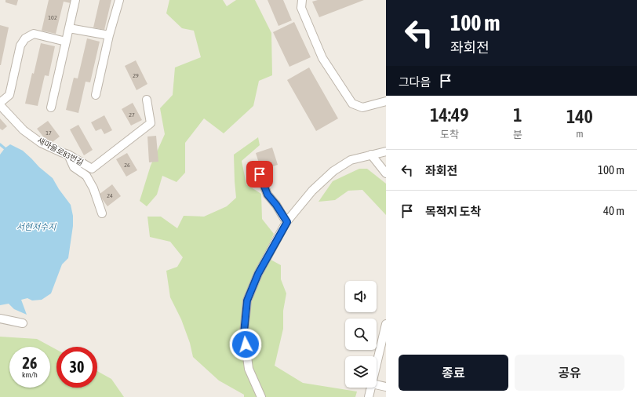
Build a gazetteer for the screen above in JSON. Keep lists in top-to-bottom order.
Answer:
{
  "streets": {
    "street": ["새마을로83번길"]
  },
  "water": ["서현저수지"],
  "house_numbers": [
    "102",
    "29",
    "27",
    "17",
    "26",
    "24"
  ],
  "page": {
    "turn": ["100 m", "좌회전"],
    "then": "그다음",
    "eta": [
      "14:49",
      "도착",
      "1",
      "분",
      "140",
      "m"
    ],
    "list": [
      {
        "name": "좌회전",
        "value": "100 m"
      },
      {
        "name": "목적지 도착",
        "value": "40 m"
      }
    ],
    "speed": "26 km/h",
    "limit": "30",
    "buttons": ["종료", "공유"]
  }
}
